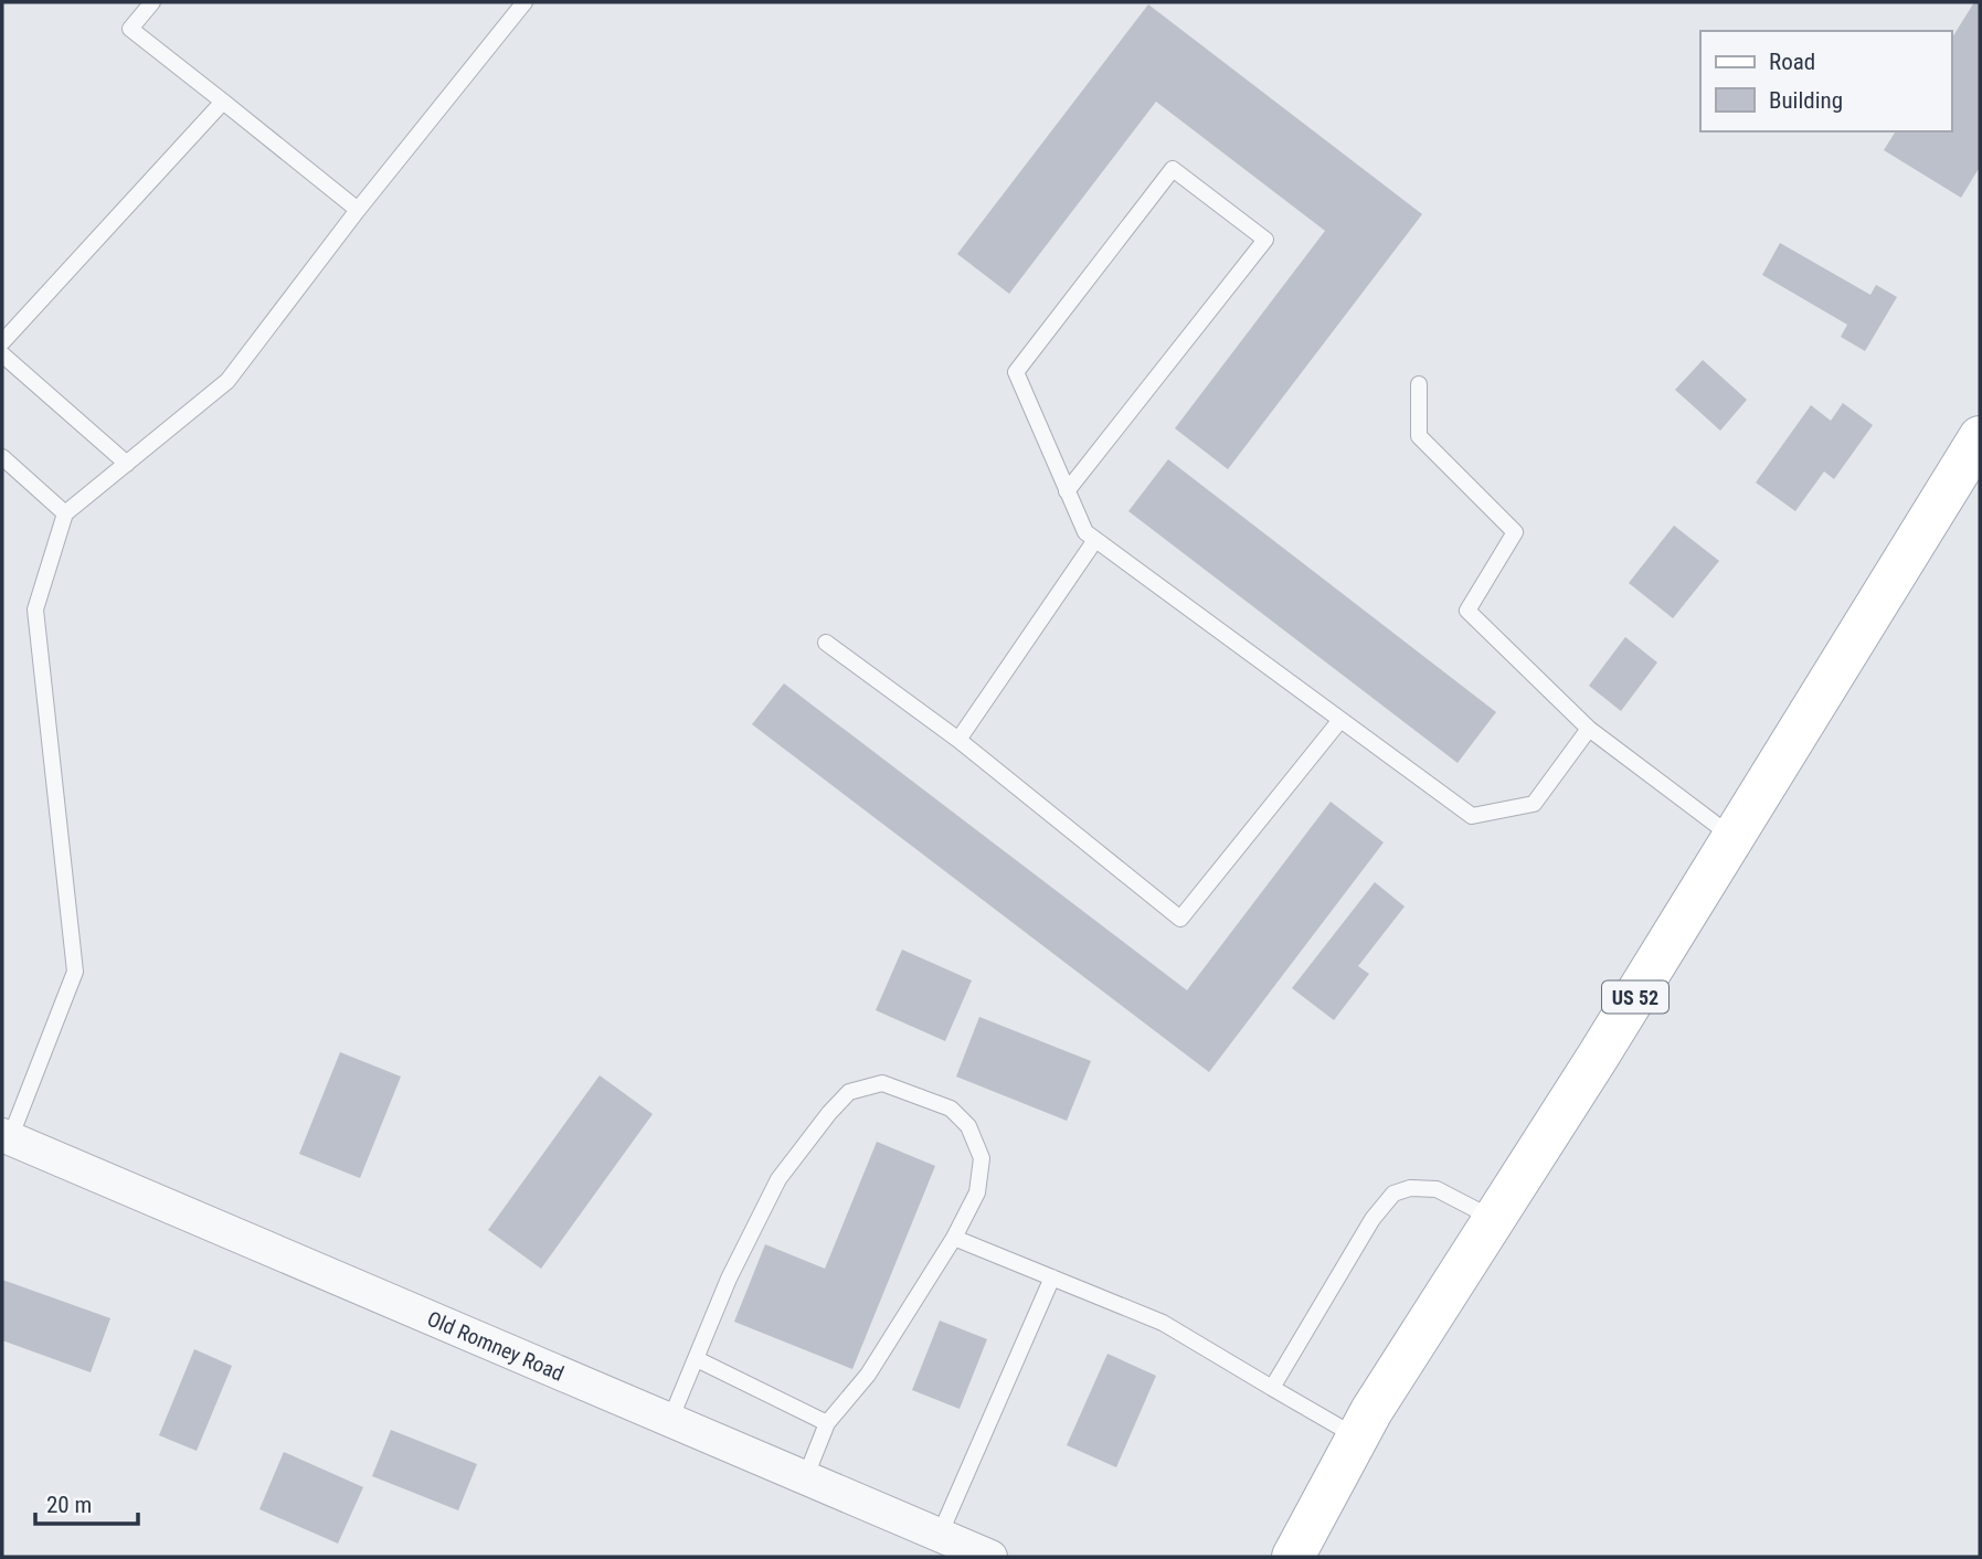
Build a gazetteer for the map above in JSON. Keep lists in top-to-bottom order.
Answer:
{
  "streets": {
    "main road": ["US 52"],
    "street": ["Old Romney Road"]
  },
  "legend": ["Road", "Building"],
  "scale_bar": "20 m"
}
